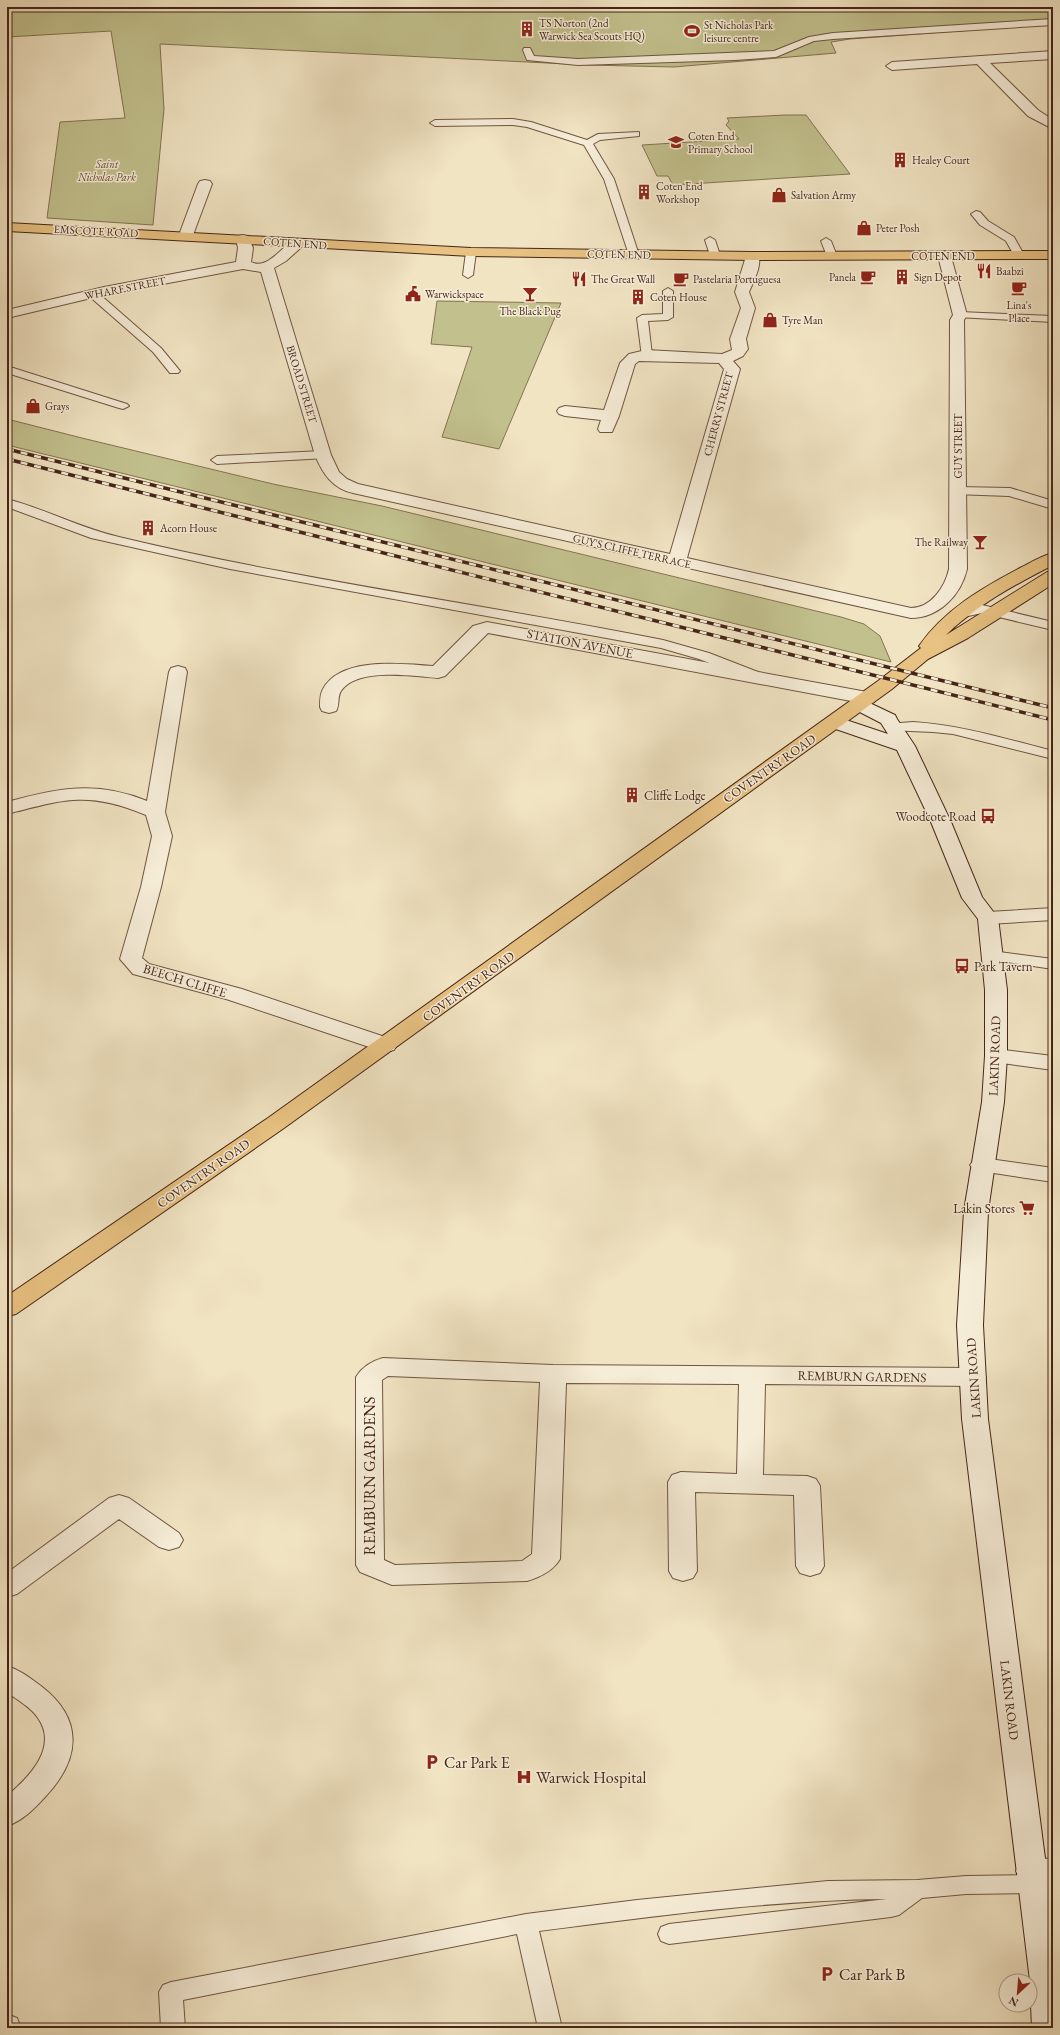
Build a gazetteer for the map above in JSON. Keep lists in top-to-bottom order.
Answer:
{
  "streets": {
    "main road": ["EMSCOTE ROAD", "COTEN END", "COVENTRY ROAD"],
    "street": [
      "WHARF STREET",
      "BROAD STREET",
      "CHERRY STREET",
      "GUY STREET",
      "GUY'S CLIFFE TERRACE",
      "STATION AVENUE",
      "BEECH CLIFFE",
      "LAKIN ROAD",
      "REMBURN GARDENS"
    ]
  },
  "crossings": [
    ["EMSCOTE ROAD", "COTEN END"],
    ["COTEN END", "CHERRY STREET"],
    ["COTEN END", "GUY STREET"],
    ["BROAD STREET", "GUY'S CLIFFE TERRACE"],
    ["CHERRY STREET", "GUY'S CLIFFE TERRACE"],
    ["GUY STREET", "GUY'S CLIFFE TERRACE"],
    ["STATION AVENUE", "COVENTRY ROAD"],
    ["COVENTRY ROAD", "BEECH CLIFFE"],
    ["LAKIN ROAD", "REMBURN GARDENS"]
  ],
  "parks": ["Saint Nicholas Park"],
  "places": {
    "building": [
      "TS Norton (2nd Warwick Sea Scouts HQ)",
      "Healey Court",
      "Coten End Workshop",
      "Sign Depot",
      "Coten House",
      "Acorn House",
      "Cliffe Lodge"
    ],
    "sports": ["St Nicholas Park leisure centre"],
    "school or university": ["Coten End Primary School"],
    "shop": [
      "Salvation Army",
      "Peter Posh",
      "Tyre Man",
      "Grays"
    ],
    "restaurant": ["Baabzi", "The Great Wall"],
    "cafe": ["Panela", "Pastelaria Portuguesa", "Lina's Place"],
    "public building": ["Warwickspace"],
    "bar": ["The Black Pug", "The Railway"],
    "bus stop": ["Woodcote Road", "Park Tavern"],
    "supermarket": ["Lakin Stores"],
    "parking": ["Car Park E", "Car Park B"],
    "hospital": ["Warwick Hospital"]
  },
  "north": "bottom left"
}
